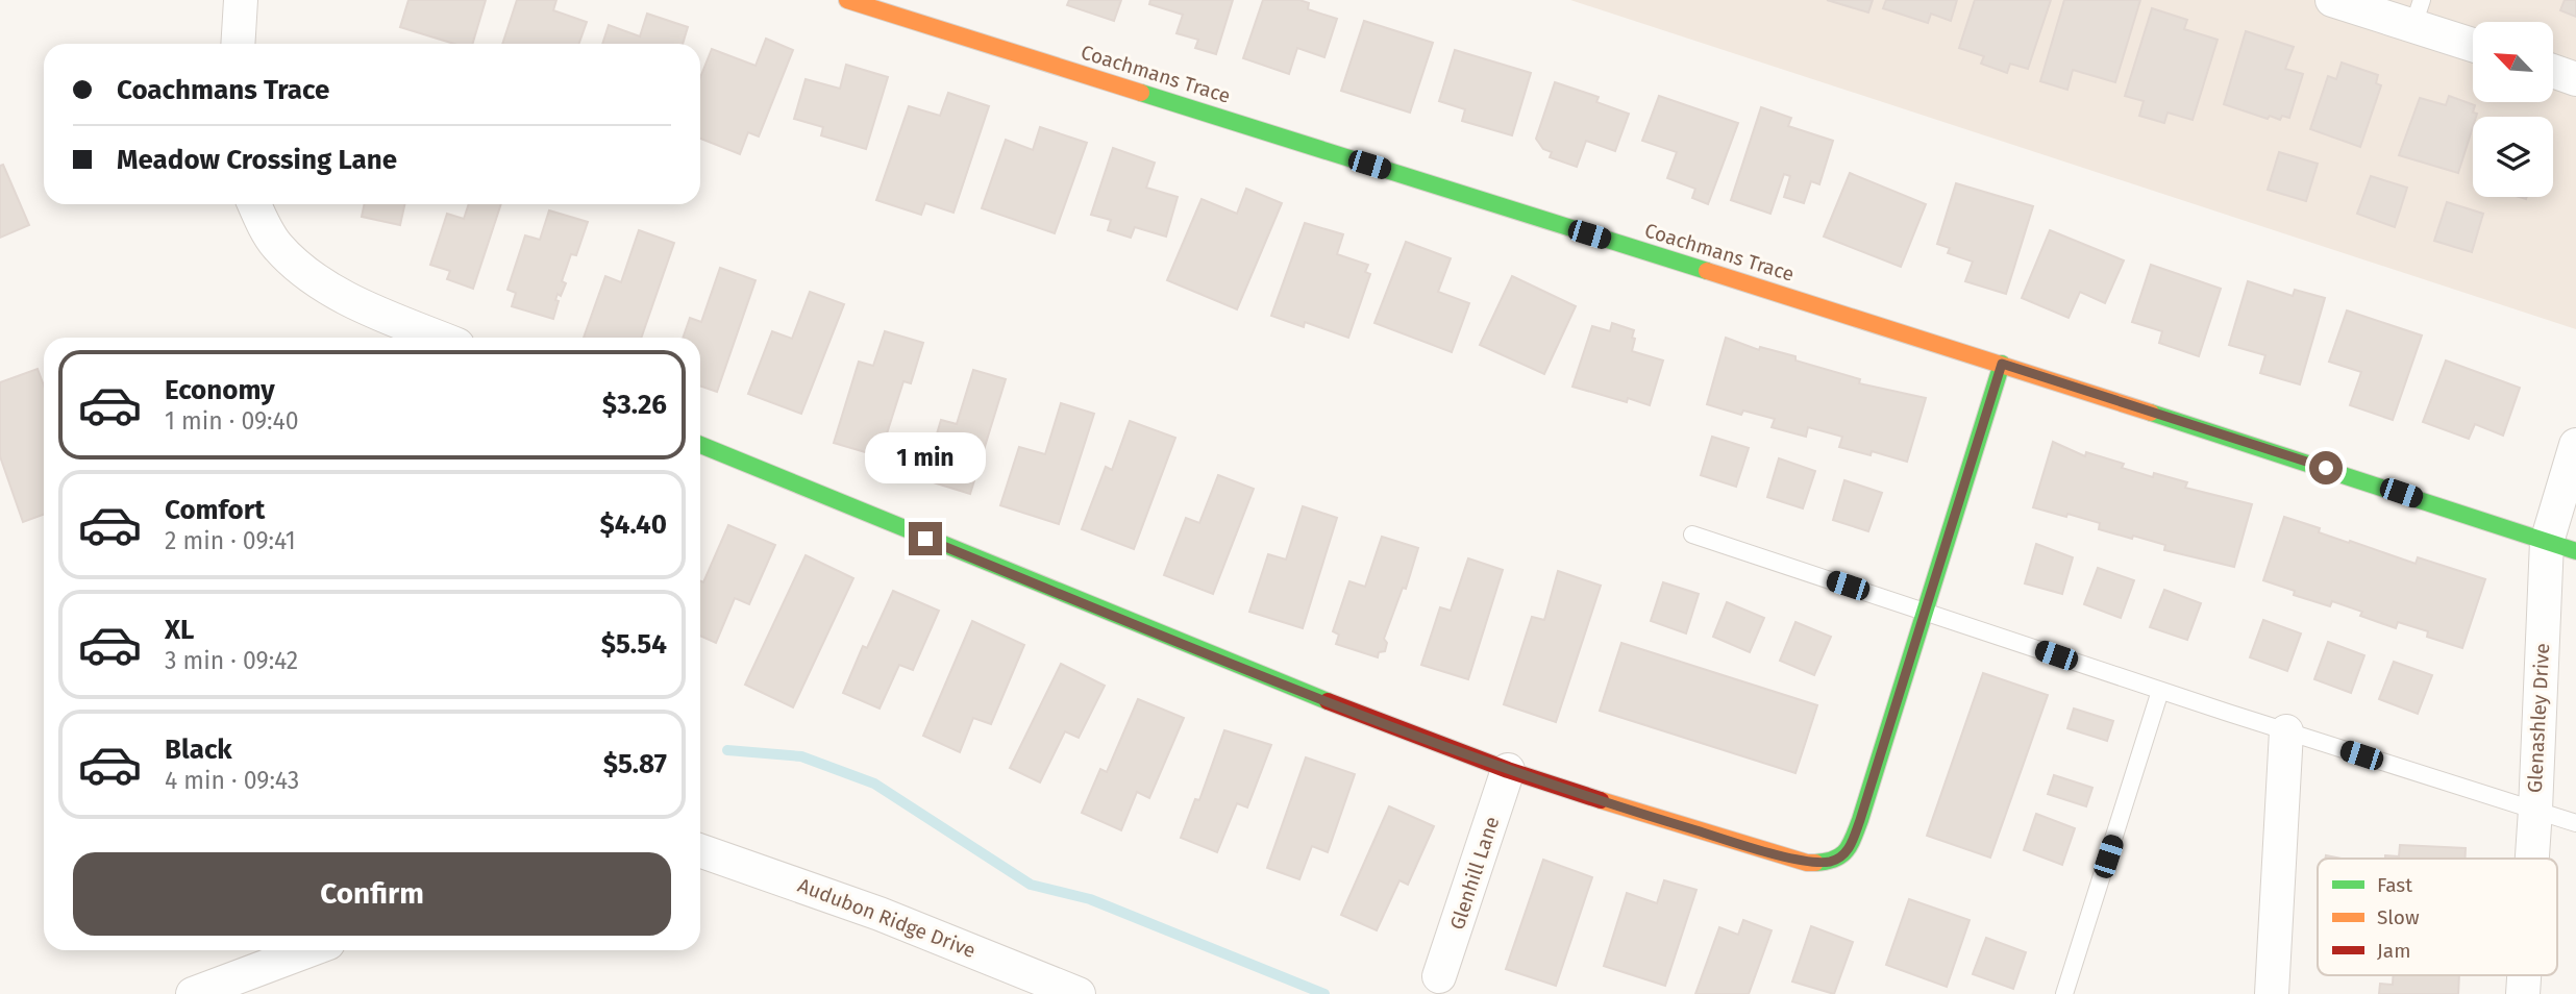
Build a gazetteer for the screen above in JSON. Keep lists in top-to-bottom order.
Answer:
{
  "streets": {
    "street": [
      "Coachmans Trace",
      "Glenashley Drive",
      "Glenhill Lane",
      "Audubon Ridge Drive"
    ]
  },
  "crossings": [
    ["Coachmans Trace", "Glenashley Drive"]
  ],
  "legend": ["Fast", "Slow", "Jam"],
  "north": "top left",
  "page": {
    "banner": ["Coachmans Trace", "Meadow Crossing Lane"],
    "list": [
      {
        "name": "Economy",
        "note": "1 min · 09:40",
        "value": "$3.26"
      },
      {
        "name": "Comfort",
        "note": "2 min · 09:41",
        "value": "$4.40"
      },
      {
        "name": "XL",
        "note": "3 min · 09:42",
        "value": "$5.54"
      },
      {
        "name": "Black",
        "note": "4 min · 09:43",
        "value": "$5.87"
      }
    ],
    "bubble": "1 min",
    "buttons": "Confirm"
  }
}
